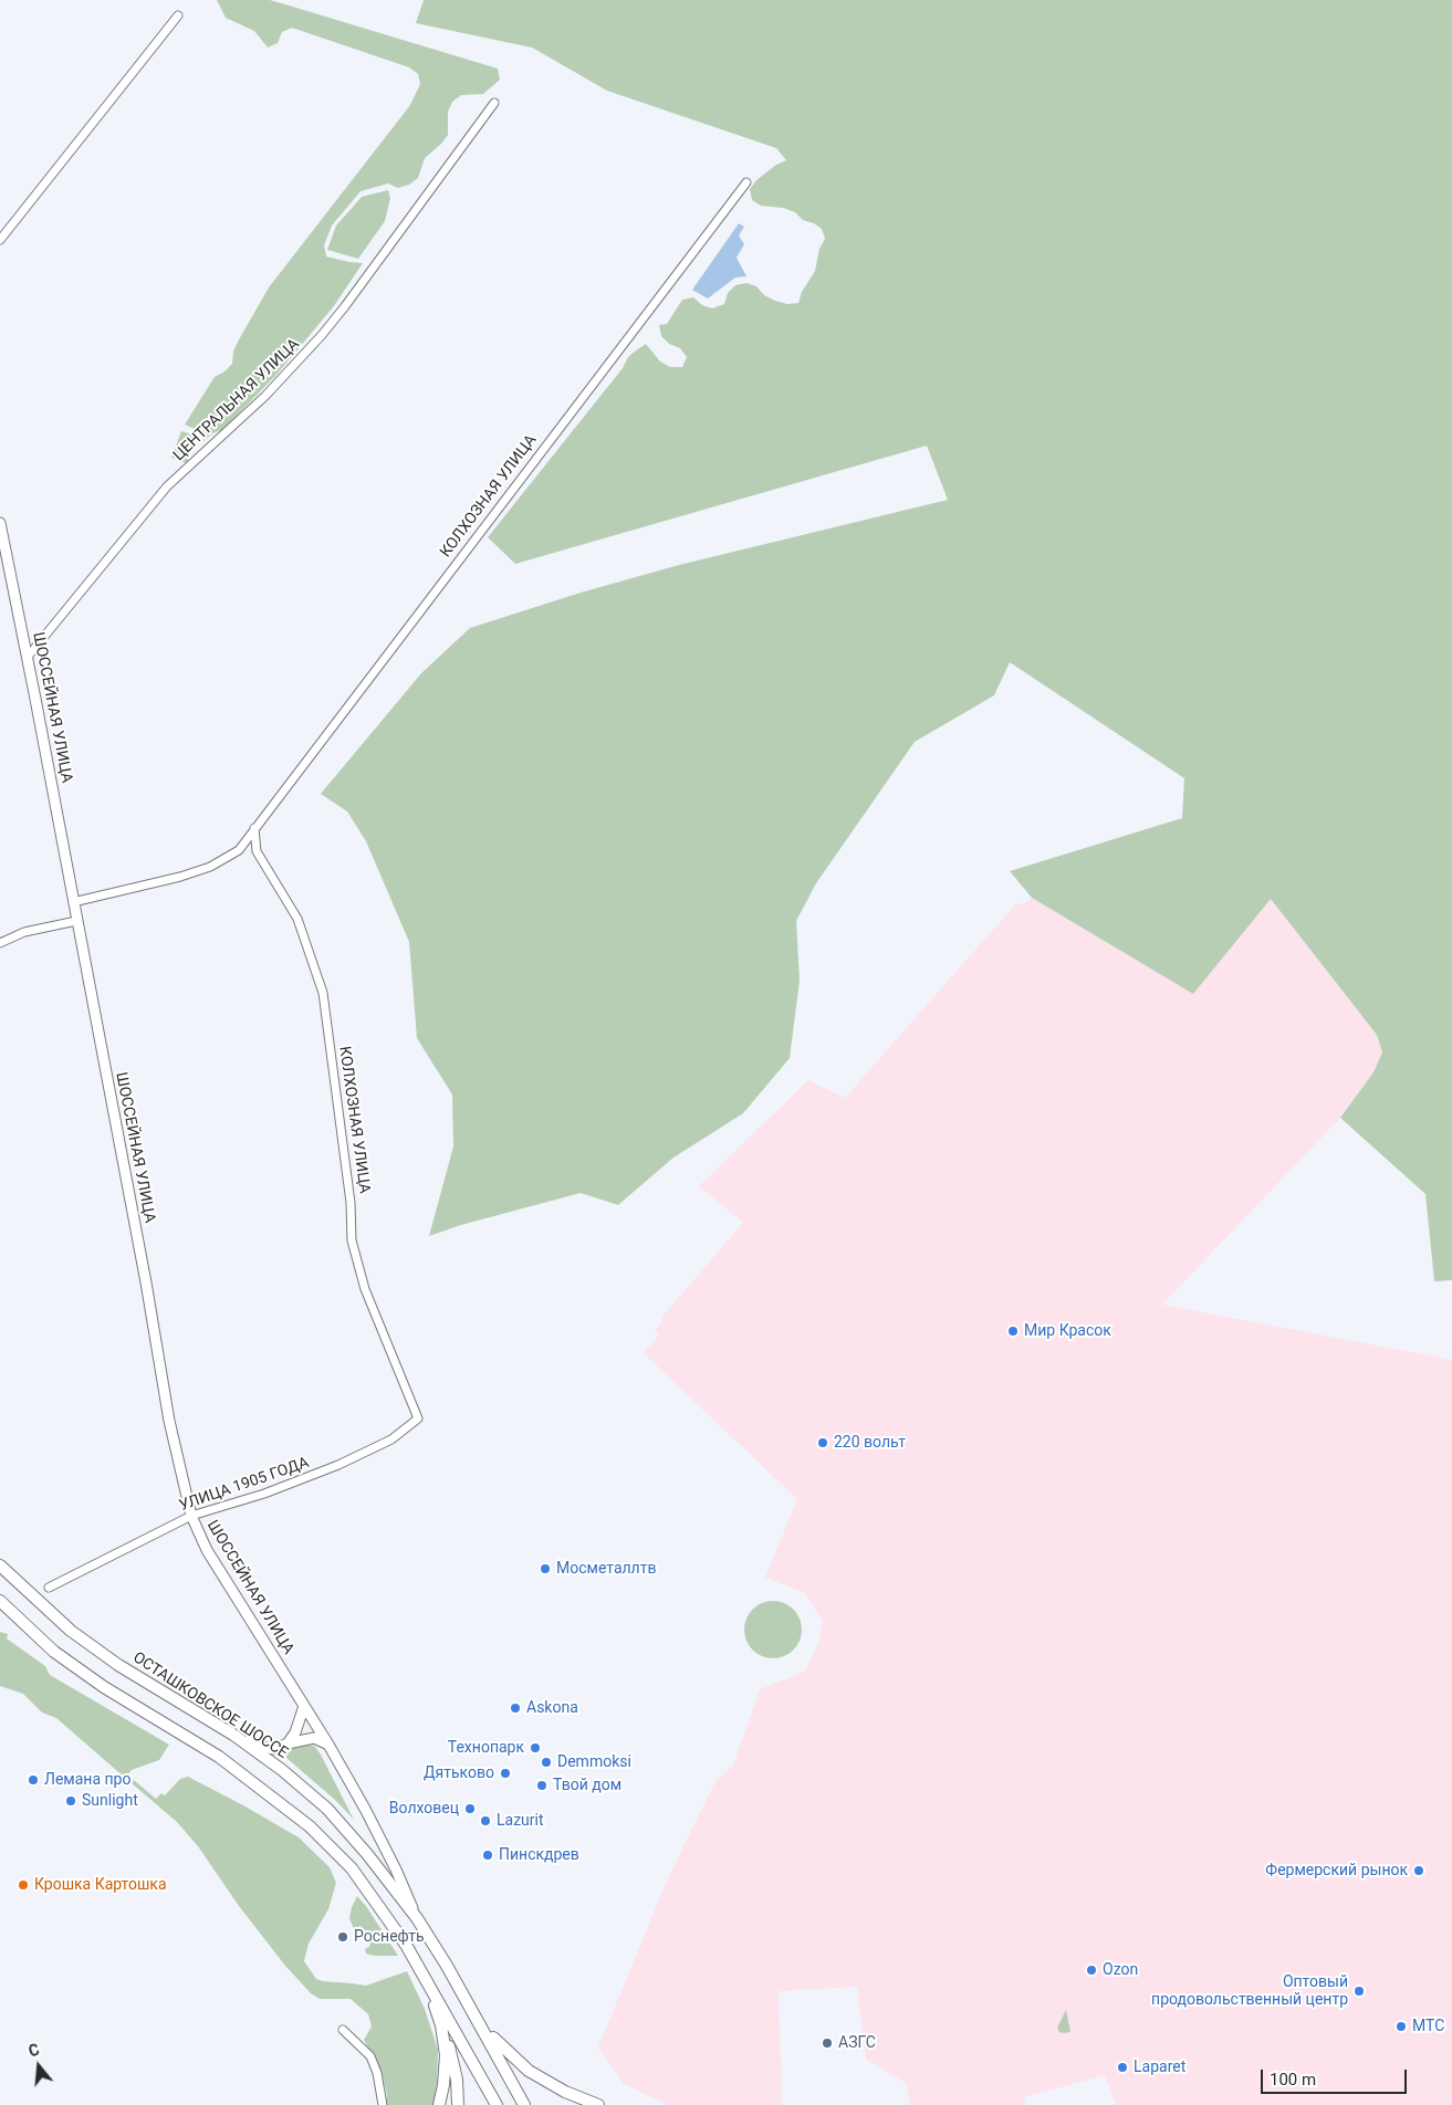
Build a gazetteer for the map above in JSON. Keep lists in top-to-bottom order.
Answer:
{
  "streets": {
    "main road": ["ОСТАШКОВСКОЕ ШОССЕ"],
    "street": [
      "ЦЕНТРАЛЬНАЯ УЛИЦА",
      "КОЛХОЗНАЯ УЛИЦА",
      "ШОССЕЙНАЯ УЛИЦА",
      "УЛИЦА 1905 ГОДА"
    ]
  },
  "crossings": [
    ["ЦЕНТРАЛЬНАЯ УЛИЦА", "ШОССЕЙНАЯ УЛИЦА"],
    ["КОЛХОЗНАЯ УЛИЦА", "ШОССЕЙНАЯ УЛИЦА"],
    ["КОЛХОЗНАЯ УЛИЦА", "УЛИЦА 1905 ГОДА"],
    ["ШОССЕЙНАЯ УЛИЦА", "УЛИЦА 1905 ГОДА"],
    ["ШОССЕЙНАЯ УЛИЦА", "ОСТАШКОВСКОЕ ШОССЕ"]
  ],
  "places": [
    "Мир Красок",
    "220 вольт",
    "Мосметаллтв",
    "Askona",
    "Технопарк",
    "Demmoksi",
    "Дятьково",
    "Лемана про",
    "Твой дом",
    "Sunlight",
    "Волховец",
    "Lazurit",
    "Пинскдрев",
    "Фермерский рынок",
    "Крошка Картошка",
    "Роснефть",
    "Ozon",
    "Оптовый продовольственный центр",
    "МТС",
    "АЗГС",
    "Laparet"
  ],
  "scale_bar": "100 m",
  "north": "top"
}
